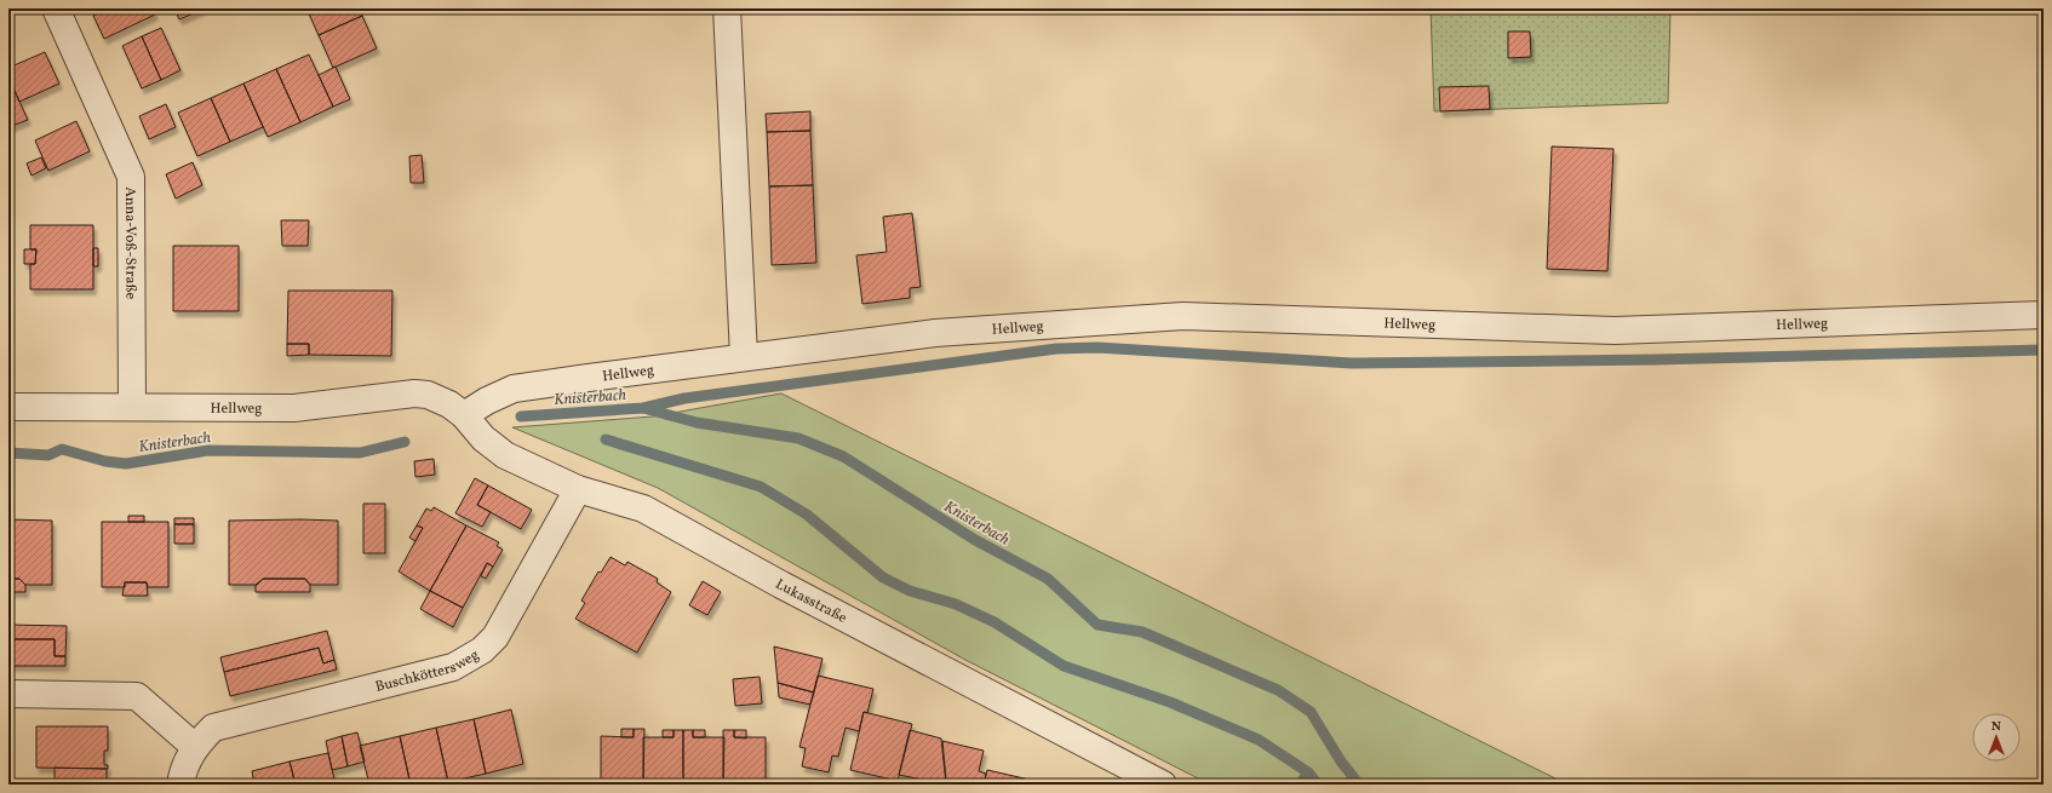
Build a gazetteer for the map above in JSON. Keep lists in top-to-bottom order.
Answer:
{
  "streets": {
    "street": [
      "Anna-Voß-Straße",
      "Hellweg",
      "Lukasstraße",
      "Buschköttersweg"
    ]
  },
  "crossings": [
    ["Anna-Voß-Straße", "Hellweg"],
    ["Hellweg", "Lukasstraße"],
    ["Lukasstraße", "Buschköttersweg"]
  ],
  "water": ["Knisterbach"],
  "north": "top"
}
